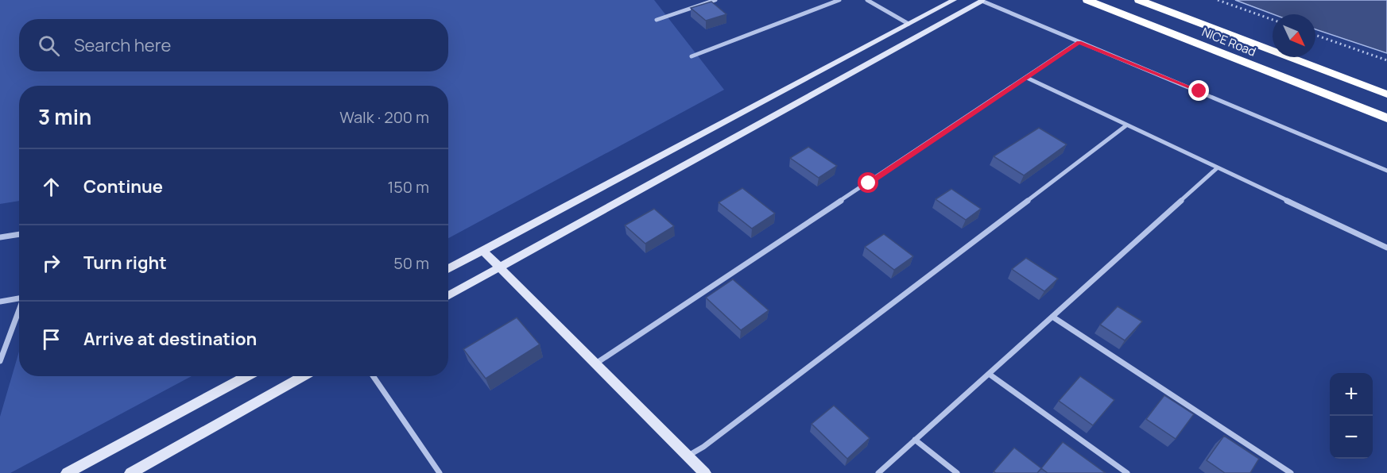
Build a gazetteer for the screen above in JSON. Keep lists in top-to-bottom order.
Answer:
{
  "streets": {
    "highway": ["NICE Road"]
  },
  "north": "bottom right",
  "page": {
    "search": "Search here",
    "heading": ["3 min", "Walk · 200 m"],
    "list": [
      ["Continue", "150 m"],
      ["Turn right", "50 m"],
      "Arrive at destination"
    ],
    "map_buttons": ["+", "−"]
  }
}
